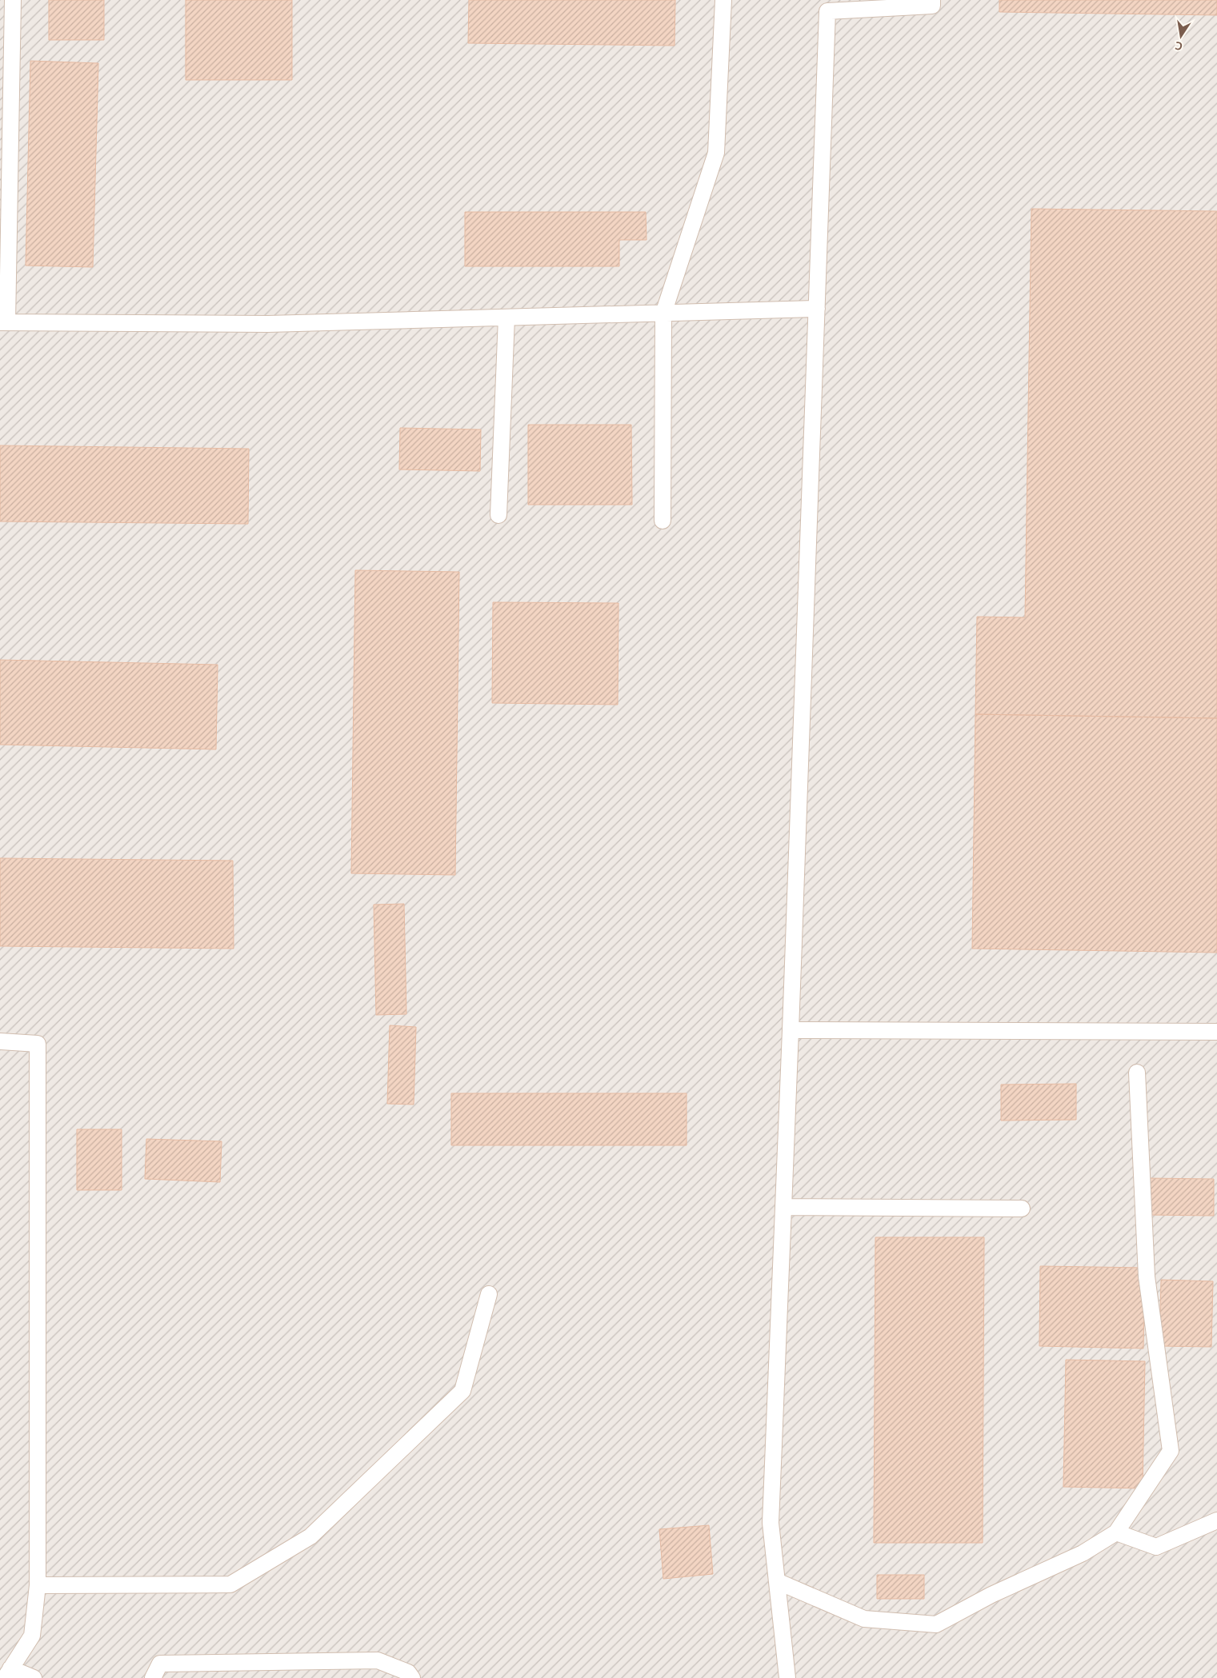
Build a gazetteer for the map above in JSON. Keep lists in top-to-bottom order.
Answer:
{
  "north": "bottom"
}
